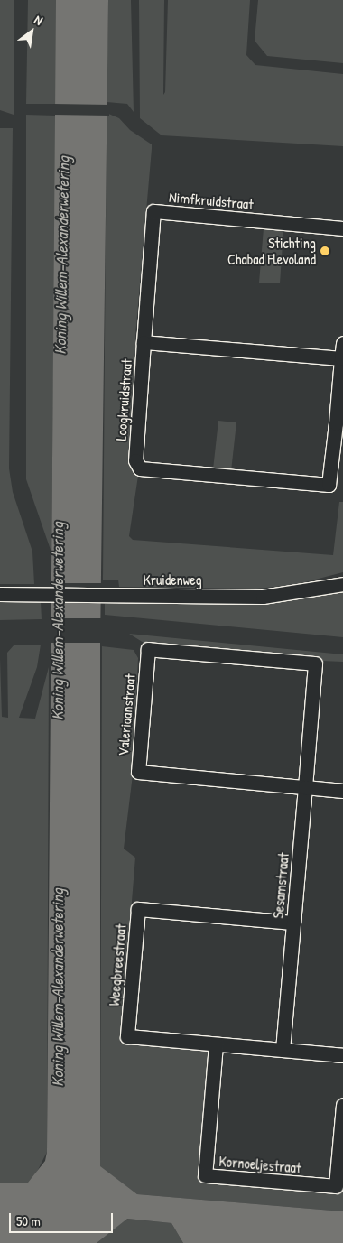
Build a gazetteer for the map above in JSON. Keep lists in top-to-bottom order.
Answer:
{
  "streets": {
    "street": [
      "Nimfkruidstraat",
      "Loogkruidstraat",
      "Kruidenweg",
      "Valeriaanstraat",
      "Sesamstraat",
      "Weegbreestraat",
      "Kornoeljestraat"
    ]
  },
  "crossings": [
    ["Nimfkruidstraat", "Loogkruidstraat"],
    ["Valeriaanstraat", "Sesamstraat"],
    ["Sesamstraat", "Weegbreestraat"],
    ["Weegbreestraat", "Kornoeljestraat"]
  ],
  "water": ["Koning Willem-Alexanderwetering"],
  "places": ["Stichting Chabad Flevoland"],
  "scale_bar": "50 m",
  "north": "top right"
}
